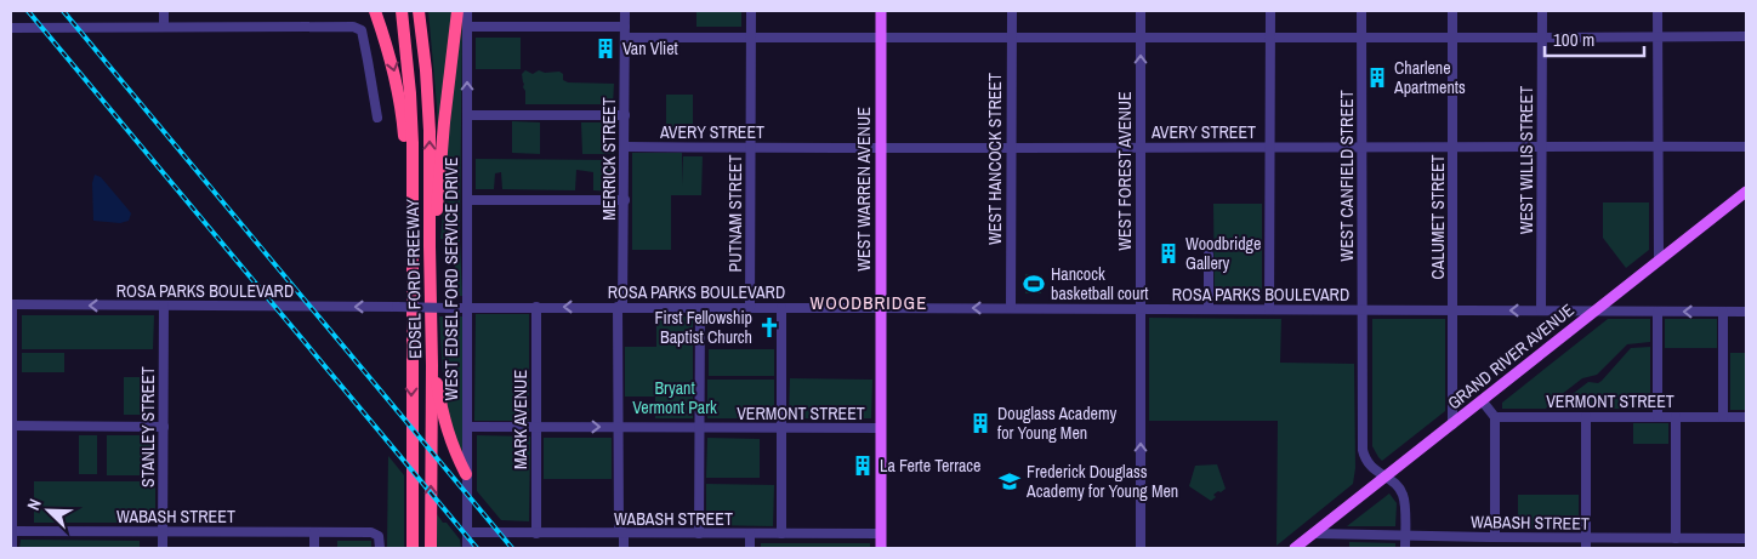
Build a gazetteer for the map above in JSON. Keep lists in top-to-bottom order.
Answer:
{
  "streets": {
    "highway": ["EDSEL FORD FREEWAY"],
    "main road": ["WEST WARREN AVENUE", "GRAND RIVER AVENUE"],
    "street": [
      "AVERY STREET",
      "MERRICK STREET",
      "WEST HANCOCK STREET",
      "WEST WILLIS STREET",
      "WEST FOREST AVENUE",
      "WEST CANFIELD STREET",
      "PUTNAM STREET",
      "CALUMET STREET",
      "WEST EDSEL FORD SERVICE DRIVE",
      "ROSA PARKS BOULEVARD",
      "VERMONT STREET",
      "MARK AVENUE",
      "STANLEY STREET",
      "WABASH STREET"
    ]
  },
  "crossings": [
    ["AVERY STREET", "MERRICK STREET"],
    ["AVERY STREET", "WEST HANCOCK STREET"],
    ["AVERY STREET", "WEST WILLIS STREET"],
    ["AVERY STREET", "WEST FOREST AVENUE"],
    ["AVERY STREET", "WEST CANFIELD STREET"],
    ["AVERY STREET", "WEST WARREN AVENUE"],
    ["AVERY STREET", "PUTNAM STREET"],
    ["AVERY STREET", "CALUMET STREET"],
    ["MERRICK STREET", "ROSA PARKS BOULEVARD"],
    ["MERRICK STREET", "VERMONT STREET"],
    ["MERRICK STREET", "WABASH STREET"],
    ["WEST HANCOCK STREET", "ROSA PARKS BOULEVARD"],
    ["WEST WILLIS STREET", "ROSA PARKS BOULEVARD"],
    ["WEST FOREST AVENUE", "ROSA PARKS BOULEVARD"],
    ["WEST CANFIELD STREET", "ROSA PARKS BOULEVARD"],
    ["WEST CANFIELD STREET", "GRAND RIVER AVENUE"],
    ["WEST CANFIELD STREET", "WABASH STREET"],
    ["WEST WARREN AVENUE", "ROSA PARKS BOULEVARD"],
    ["WEST WARREN AVENUE", "VERMONT STREET"],
    ["WEST WARREN AVENUE", "WABASH STREET"],
    ["PUTNAM STREET", "ROSA PARKS BOULEVARD"],
    ["CALUMET STREET", "ROSA PARKS BOULEVARD"],
    ["CALUMET STREET", "GRAND RIVER AVENUE"],
    ["WEST EDSEL FORD SERVICE DRIVE", "ROSA PARKS BOULEVARD"],
    ["WEST EDSEL FORD SERVICE DRIVE", "VERMONT STREET"],
    ["WEST EDSEL FORD SERVICE DRIVE", "WABASH STREET"],
    ["ROSA PARKS BOULEVARD", "GRAND RIVER AVENUE"],
    ["ROSA PARKS BOULEVARD", "MARK AVENUE"],
    ["ROSA PARKS BOULEVARD", "STANLEY STREET"],
    ["GRAND RIVER AVENUE", "WABASH STREET"],
    ["VERMONT STREET", "MARK AVENUE"],
    ["MARK AVENUE", "WABASH STREET"],
    ["STANLEY STREET", "WABASH STREET"]
  ],
  "one_way": ["WEST FOREST AVENUE", "ROSA PARKS BOULEVARD"],
  "districts": ["WOODBRIDGE"],
  "parks": ["Bryant Vermont Park"],
  "places": {
    "building": [
      "Van Vliet",
      "Charlene Apartments",
      "Woodbridge Gallery",
      "Douglass Academy for Young Men",
      "La Ferte Terrace"
    ],
    "sports": ["Hancock basketball court"],
    "church": ["First Fellowship Baptist Church"],
    "school or university": ["Frederick Douglass Academy for Young Men"]
  },
  "scale_bar": "100 m",
  "north": "top left"
}
